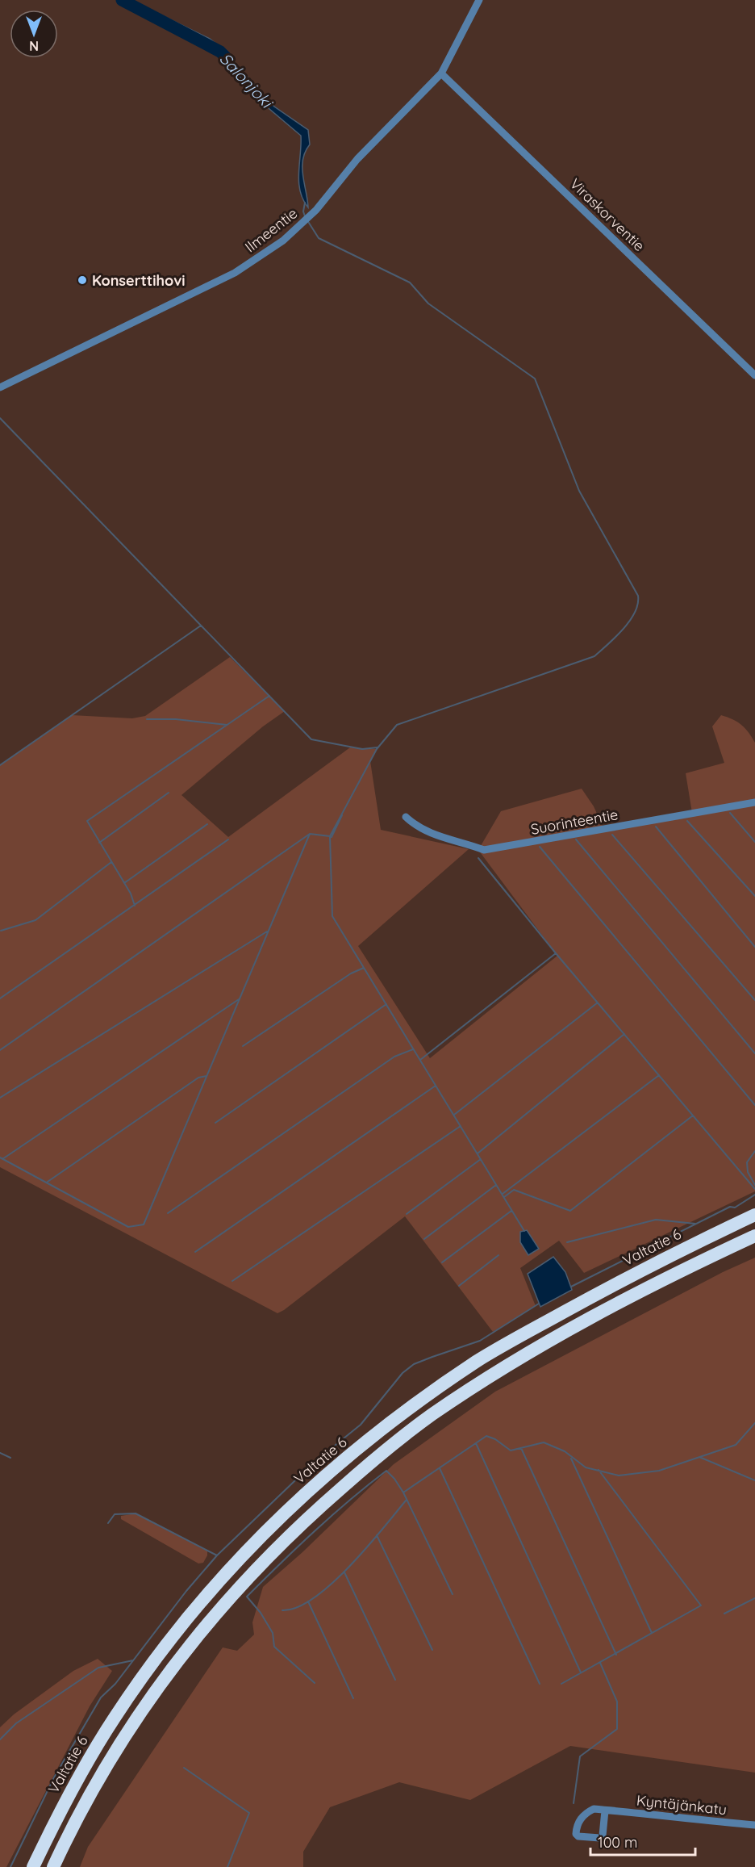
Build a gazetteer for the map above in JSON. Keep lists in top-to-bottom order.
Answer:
{
  "streets": {
    "highway": ["Valtatie 6"],
    "street": [
      "Viraskorventie",
      "Ilmeentie",
      "Suorinteentie",
      "Kyntäjänkatu"
    ]
  },
  "crossings": [
    ["Viraskorventie", "Ilmeentie"]
  ],
  "water": ["Salonjoki"],
  "places": ["Konserttihovi"],
  "scale_bar": "100 m",
  "north": "bottom"
}
